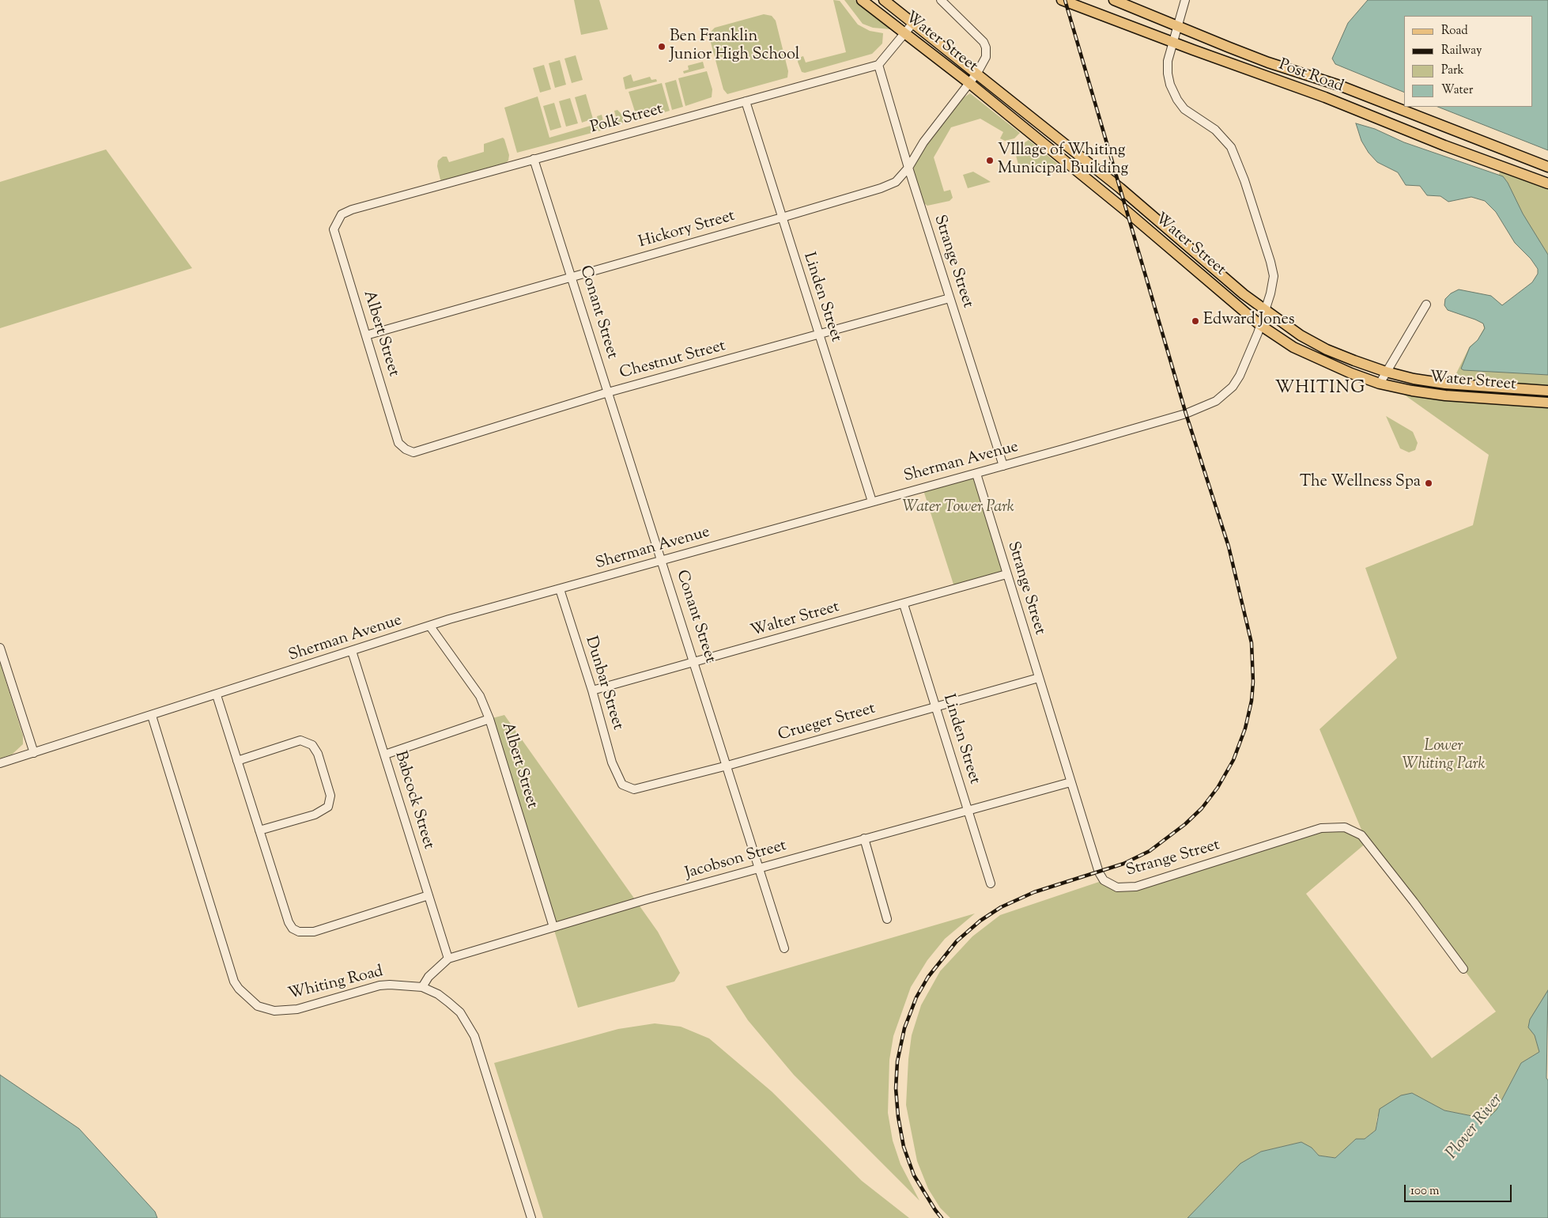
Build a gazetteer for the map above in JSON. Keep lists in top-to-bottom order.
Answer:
{
  "streets": {
    "main road": ["Water Street", "Post Road"],
    "street": [
      "Polk Street",
      "Hickory Street",
      "Strange Street",
      "Linden Street",
      "Conant Street",
      "Albert Street",
      "Chestnut Street",
      "Sherman Avenue",
      "Walter Street",
      "Dunbar Street",
      "Crueger Street",
      "Babcock Street",
      "Jacobson Street",
      "Whiting Road"
    ]
  },
  "crossings": [
    ["Water Street", "Hickory Street"],
    ["Water Street", "Sherman Avenue"],
    ["Post Road", "Sherman Avenue"],
    ["Polk Street", "Strange Street"],
    ["Polk Street", "Linden Street"],
    ["Polk Street", "Conant Street"],
    ["Polk Street", "Albert Street"],
    ["Hickory Street", "Strange Street"],
    ["Hickory Street", "Linden Street"],
    ["Hickory Street", "Conant Street"],
    ["Hickory Street", "Albert Street"],
    ["Strange Street", "Chestnut Street"],
    ["Strange Street", "Sherman Avenue"],
    ["Strange Street", "Walter Street"],
    ["Strange Street", "Crueger Street"],
    ["Strange Street", "Jacobson Street"],
    ["Linden Street", "Chestnut Street"],
    ["Linden Street", "Sherman Avenue"],
    ["Linden Street", "Walter Street"],
    ["Linden Street", "Crueger Street"],
    ["Linden Street", "Jacobson Street"],
    ["Conant Street", "Chestnut Street"],
    ["Conant Street", "Sherman Avenue"],
    ["Conant Street", "Walter Street"],
    ["Conant Street", "Crueger Street"],
    ["Conant Street", "Jacobson Street"],
    ["Albert Street", "Chestnut Street"],
    ["Albert Street", "Sherman Avenue"],
    ["Albert Street", "Jacobson Street"],
    ["Sherman Avenue", "Dunbar Street"],
    ["Sherman Avenue", "Babcock Street"],
    ["Sherman Avenue", "Whiting Road"],
    ["Walter Street", "Dunbar Street"],
    ["Dunbar Street", "Crueger Street"],
    ["Babcock Street", "Jacobson Street"],
    ["Jacobson Street", "Whiting Road"]
  ],
  "districts": ["WHITING"],
  "water": ["Plover River"],
  "parks": ["Water Tower Park", "Lower Whiting Park"],
  "places": [
    "Ben Franklin Junior High School",
    "VIllage of Whiting Municipal Building",
    "Edward Jones",
    "The Wellness Spa"
  ],
  "legend": [
    "Road",
    "Railway",
    "Park",
    "Water"
  ],
  "scale_bar": "100 m"
}
